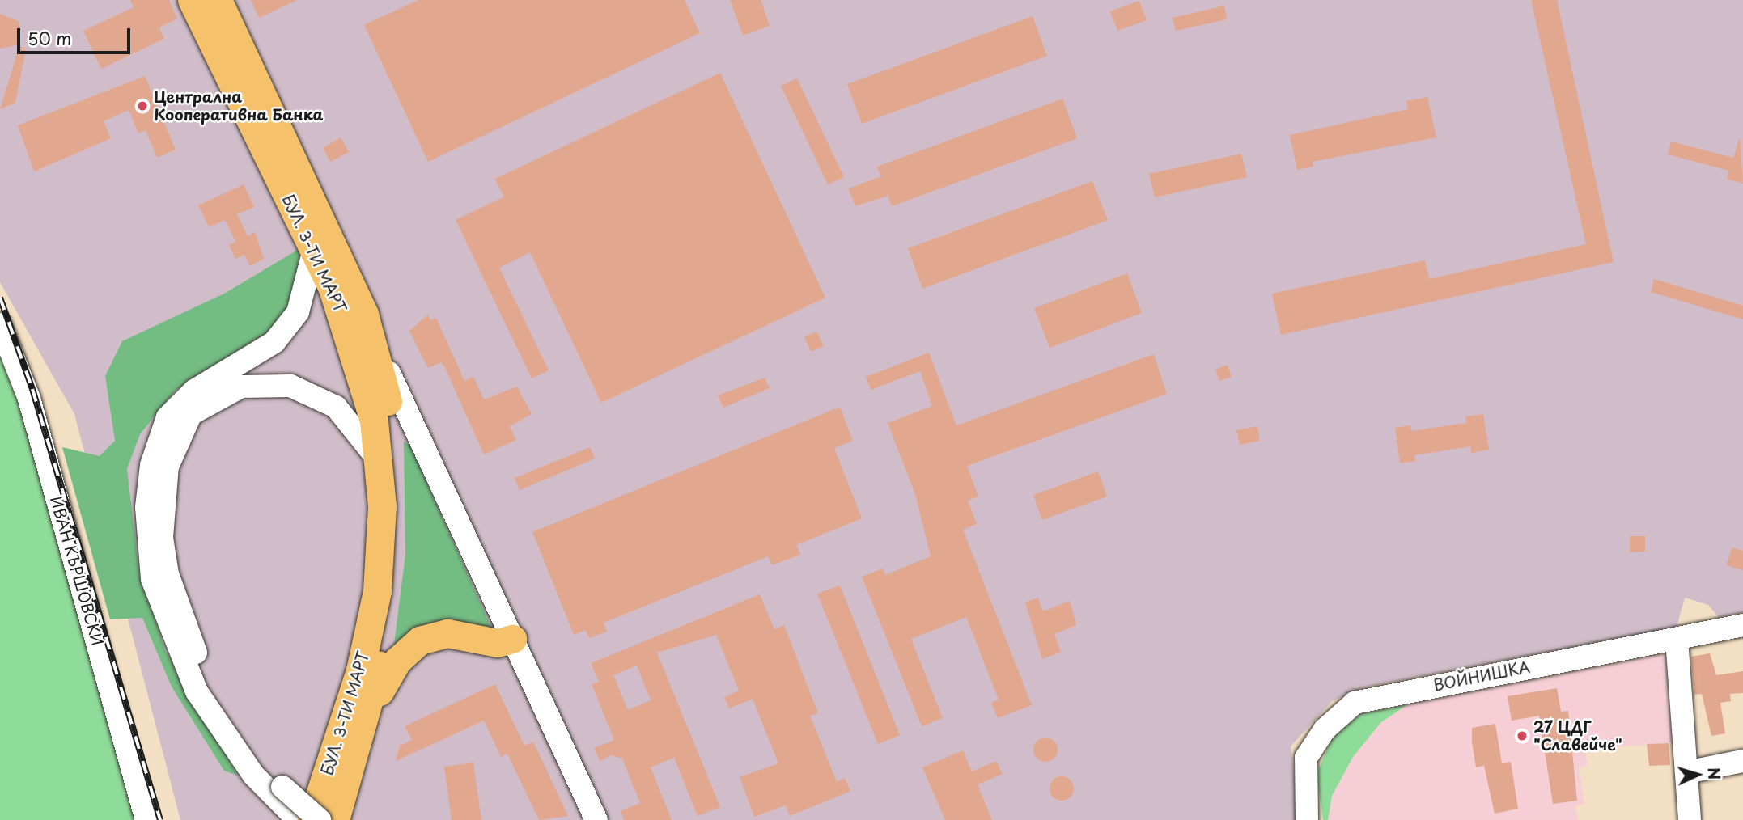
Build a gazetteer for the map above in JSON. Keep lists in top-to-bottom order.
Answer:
{
  "streets": {
    "main road": ["БУЛ. 3-ТИ МАРТ"],
    "street": ["ИВАН КЪРШОВСКИ", "ВОЙНИШКА"]
  },
  "places": ["Централна Кооперативна Банка", "27 ЦДГ \"Славейче\""],
  "scale_bar": "50 m",
  "north": "right"
}
